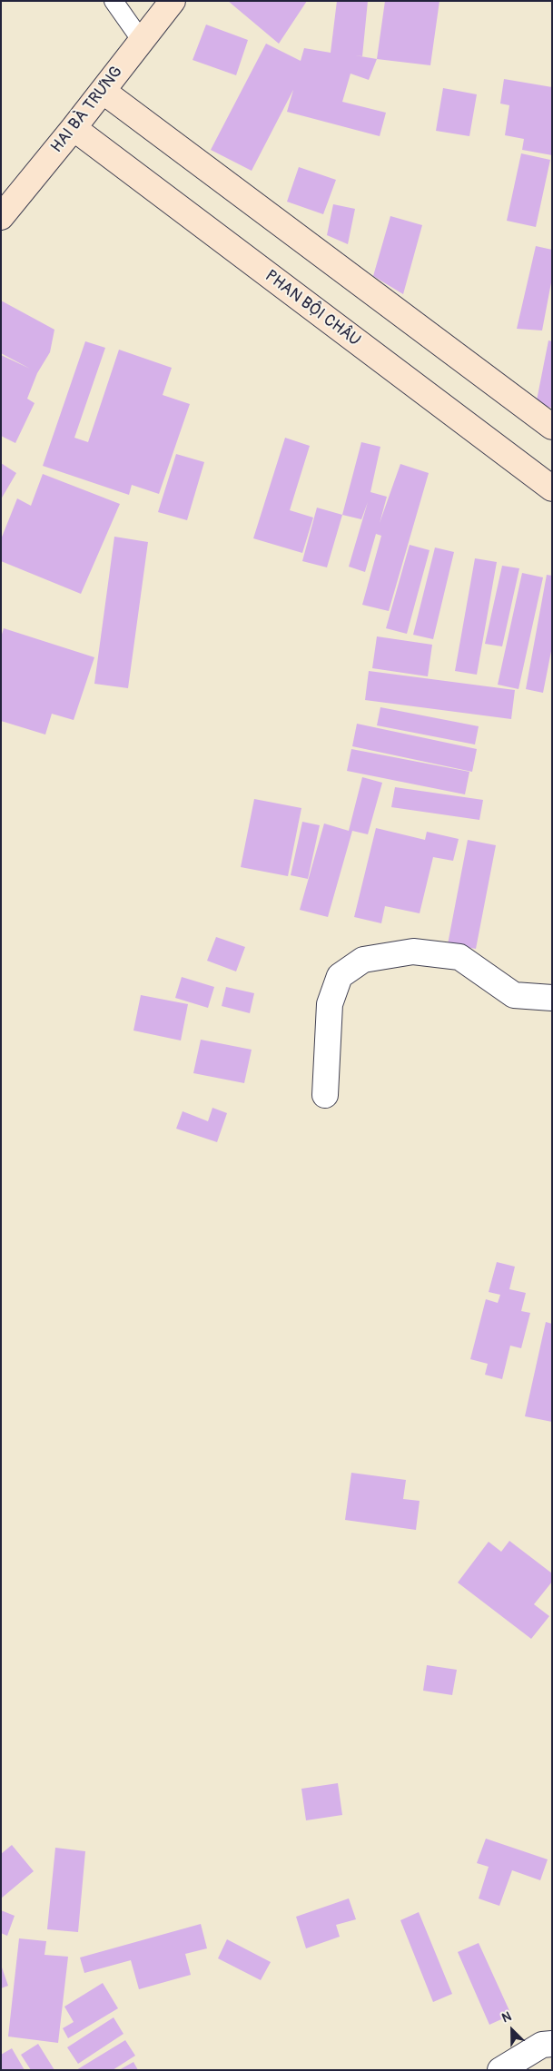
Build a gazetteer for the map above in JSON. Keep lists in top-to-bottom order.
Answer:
{
  "streets": {
    "street": ["HAI BÀ TRƯNG", "PHAN BỘI CHÂU"]
  },
  "crossings": [
    ["HAI BÀ TRƯNG", "PHAN BỘI CHÂU"]
  ],
  "north": "top left"
}
